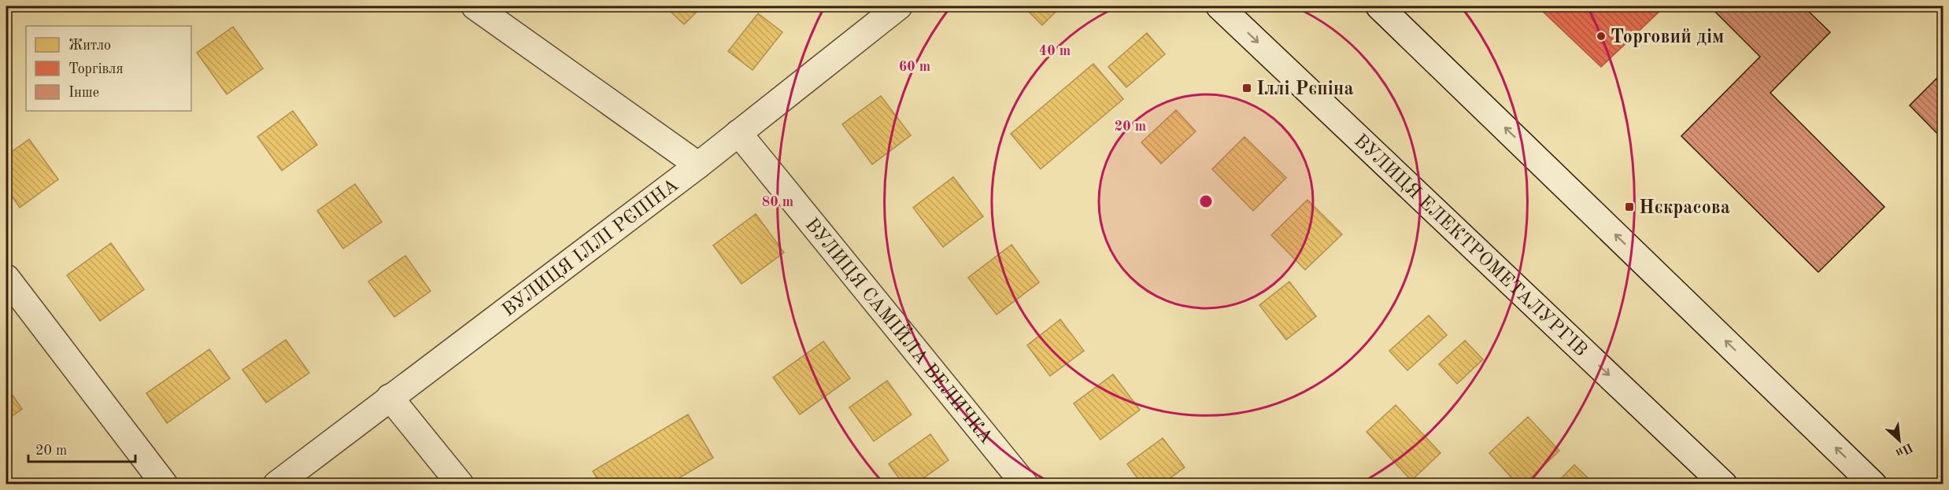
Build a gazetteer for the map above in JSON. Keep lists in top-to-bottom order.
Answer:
{
  "streets": {
    "street": ["ВУЛИЦЯ ЕЛЕКТРОМЕТАЛУРГІВ", "ВУЛИЦЯ ІЛЛІ РЄПІНА", "ВУЛИЦЯ САМІЙЛА ВЕЛИЧКА"]
  },
  "crossings": [
    ["ВУЛИЦЯ ІЛЛІ РЄПІНА", "ВУЛИЦЯ САМІЙЛА ВЕЛИЧКА"]
  ],
  "places": {
    "other": ["Торговий дім"],
    "transit": ["Іллі Рєпіна", "Нєкрасова"]
  },
  "legend": ["Житло", "Торгівля", "Інше"],
  "scale_bar": "20 m",
  "north": "bottom right",
  "rings": [
    "40 m",
    "60 m",
    "20 m",
    "80 m"
  ]
}
